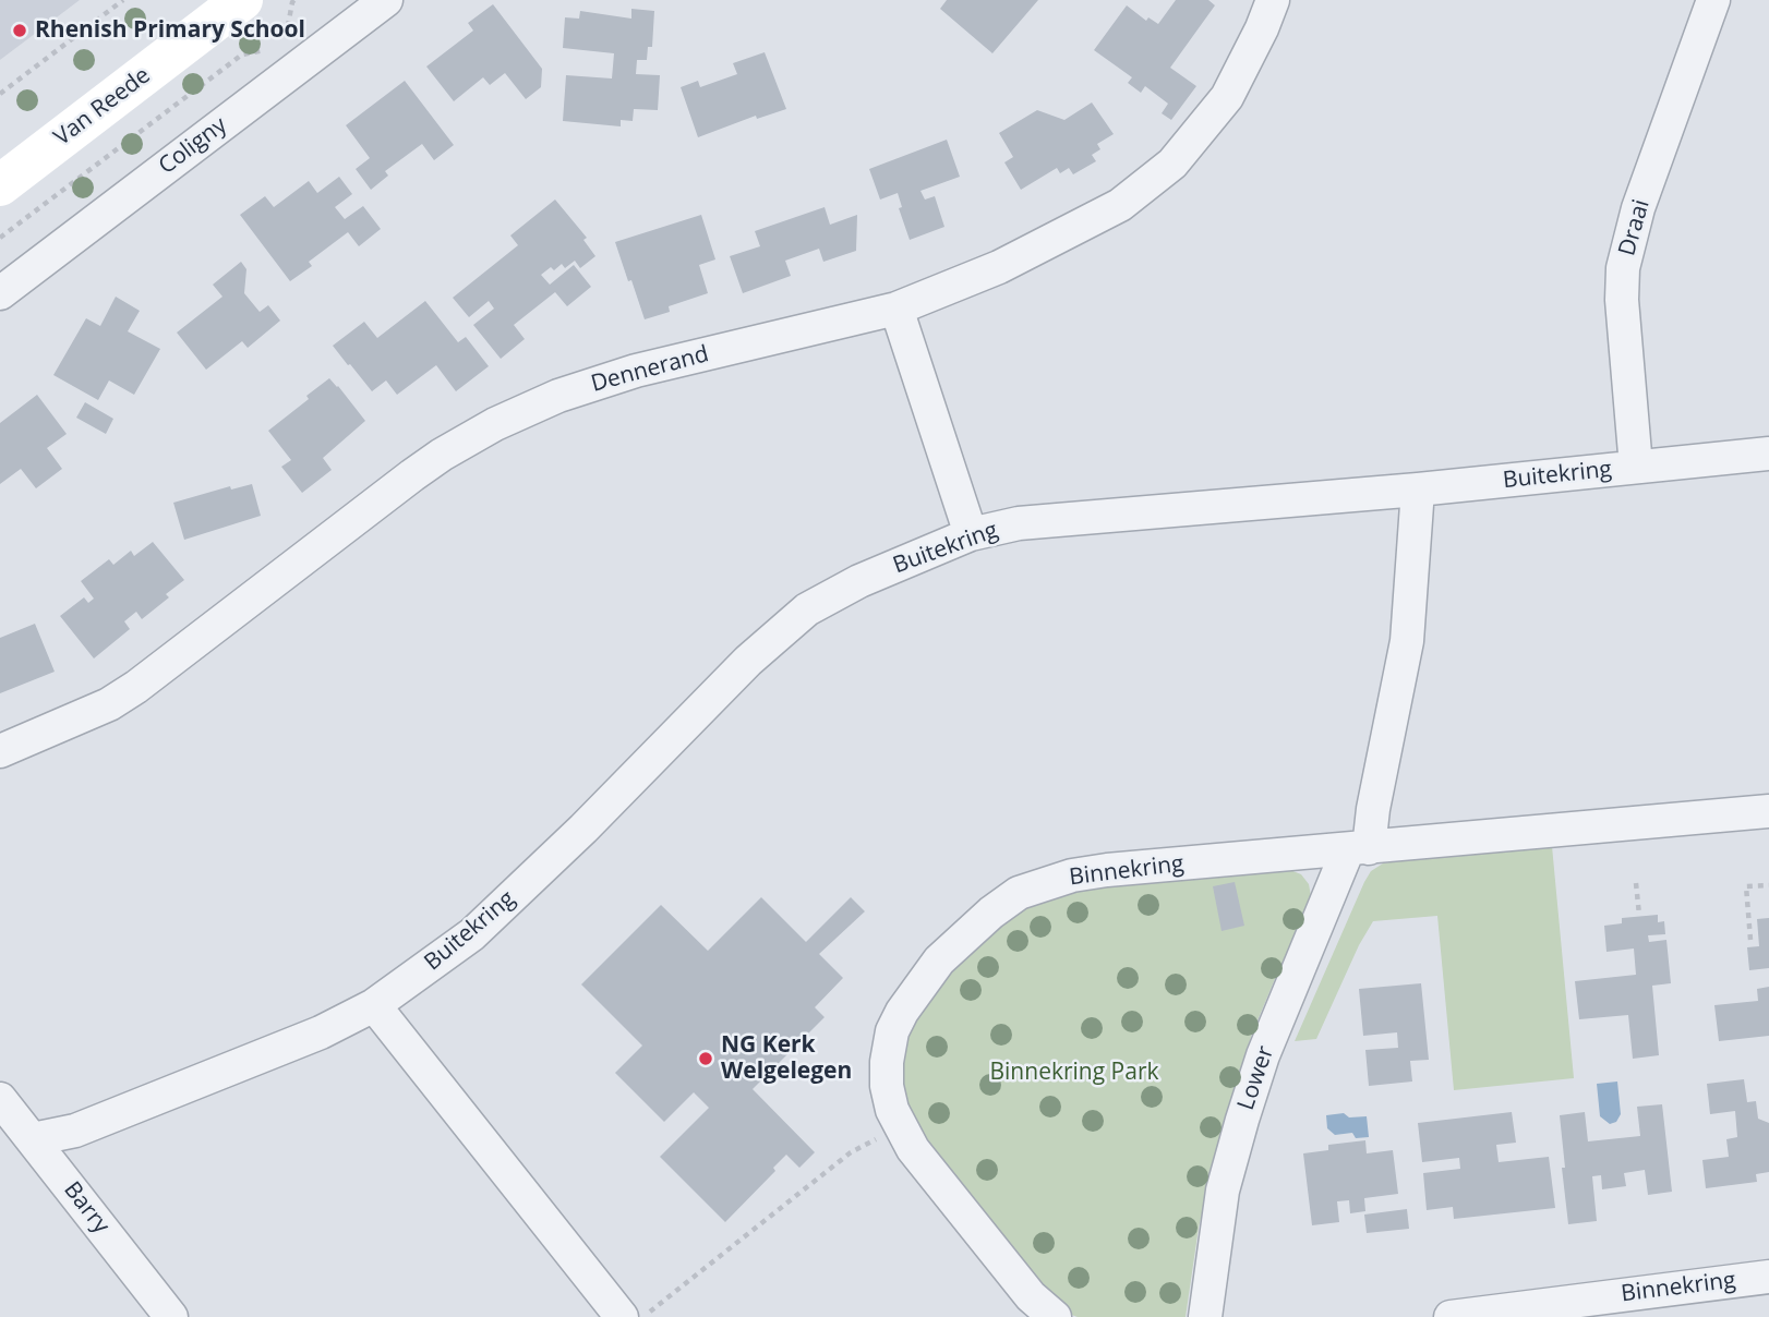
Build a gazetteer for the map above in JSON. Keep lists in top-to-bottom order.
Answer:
{
  "streets": {
    "street": [
      "Van Reede",
      "Coligny",
      "Draai",
      "Dennerand",
      "Buitekring",
      "Binnekring",
      "Lower",
      "Barry"
    ]
  },
  "crossings": [
    ["Draai", "Buitekring"],
    ["Buitekring", "Lower"],
    ["Buitekring", "Barry"],
    ["Binnekring", "Lower"]
  ],
  "parks": ["Binnekring Park"],
  "places": ["Rhenish Primary School", "NG Kerk Welgelegen"]
}
